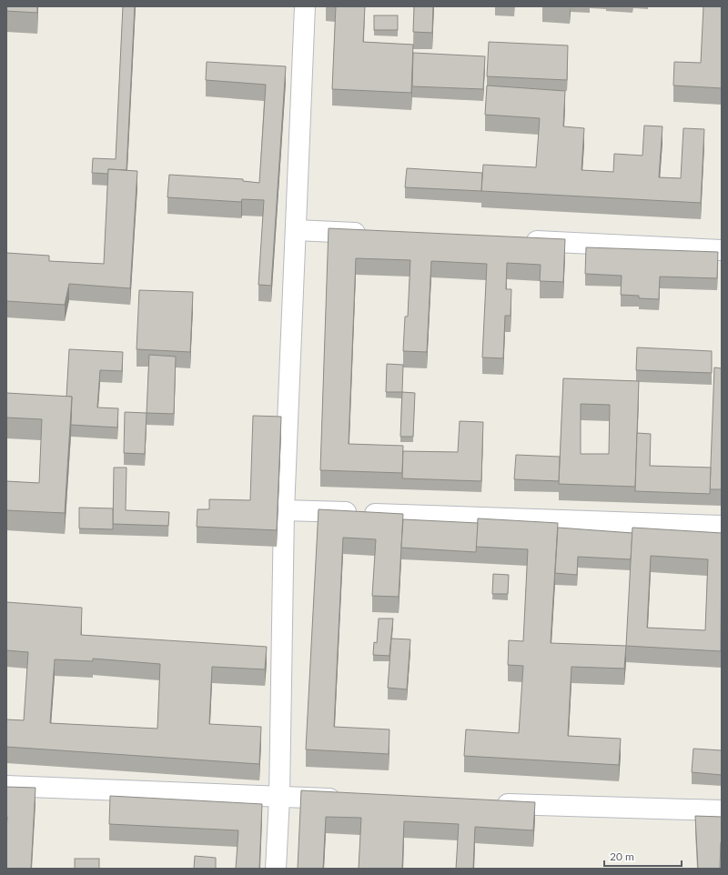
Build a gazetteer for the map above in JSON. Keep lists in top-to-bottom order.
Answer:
{
  "scale_bar": "20 m"
}
